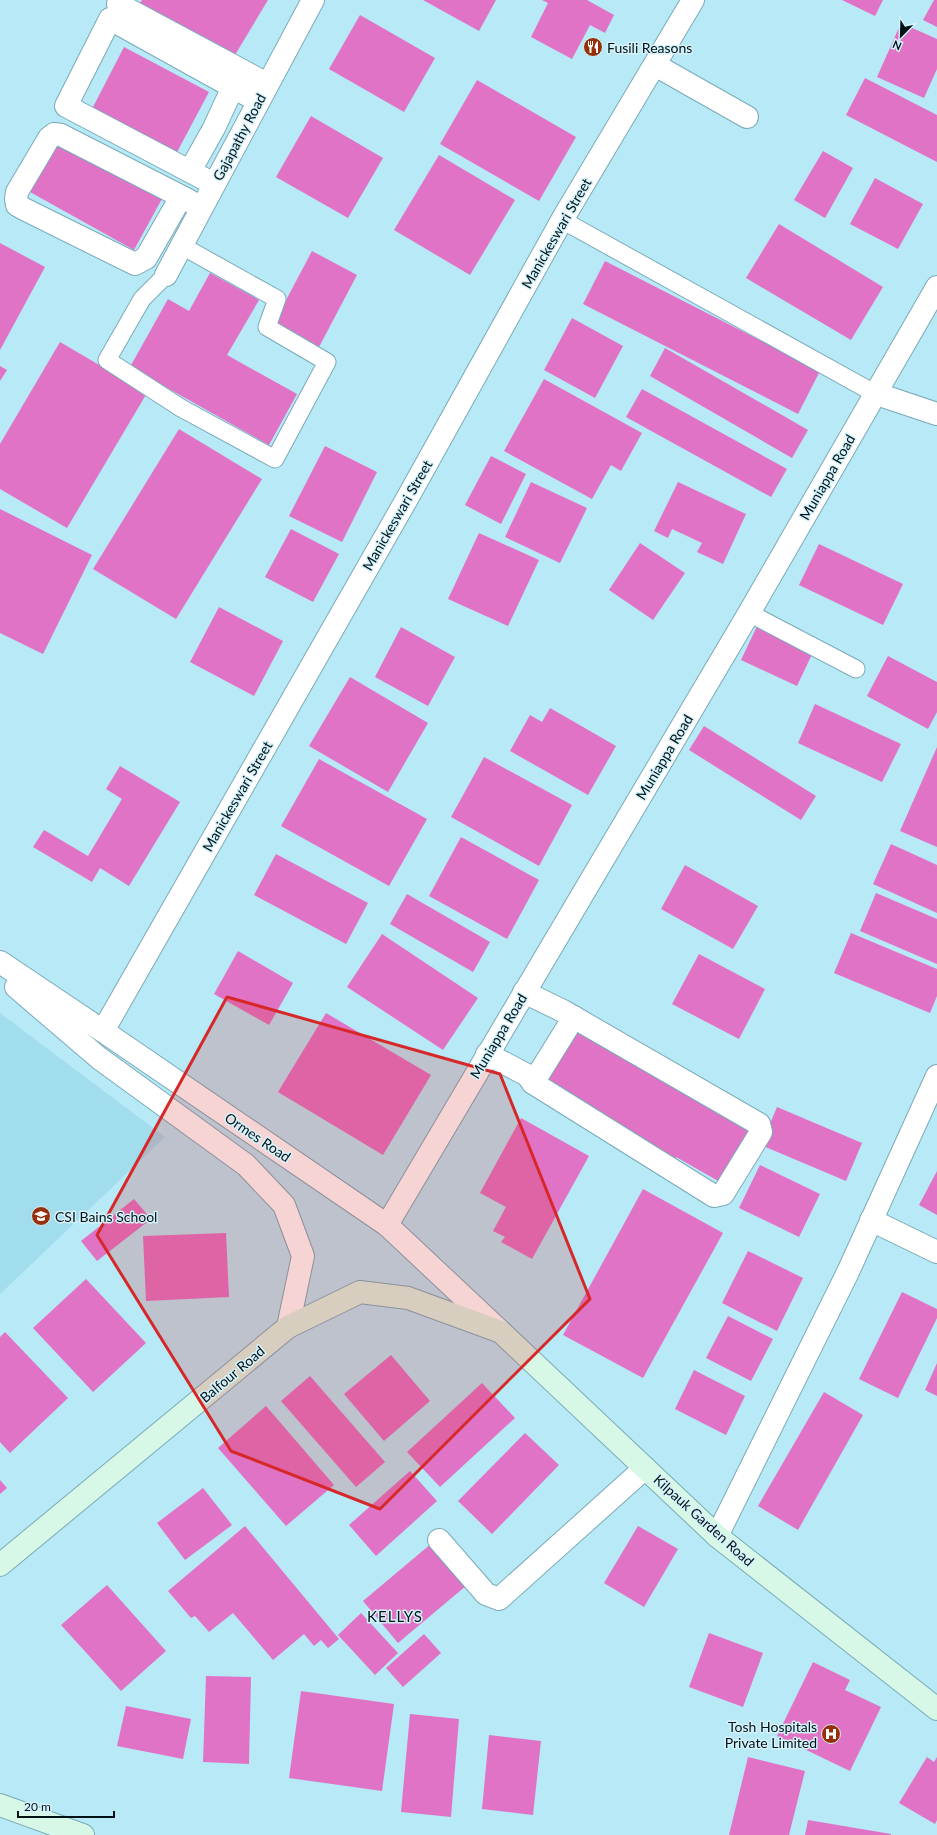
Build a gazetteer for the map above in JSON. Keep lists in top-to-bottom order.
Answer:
{
  "streets": {
    "main road": ["Balfour Road", "Kilpauk Garden Road"],
    "street": [
      "Gajapathy Road",
      "Manickeswari Street",
      "Muniappa Road",
      "Ormes Road"
    ]
  },
  "crossings": [
    ["Manickeswari Street", "Ormes Road"],
    ["Muniappa Road", "Ormes Road"],
    ["Ormes Road", "Balfour Road"],
    ["Ormes Road", "Kilpauk Garden Road"],
    ["Balfour Road", "Kilpauk Garden Road"]
  ],
  "districts": ["KELLYS"],
  "places": {
    "restaurant": ["Fusili Reasons"],
    "school or university": ["CSI Bains School"],
    "hospital": ["Tosh Hospitals Private Limited"]
  },
  "scale_bar": "20 m",
  "north": "bottom left"
}
